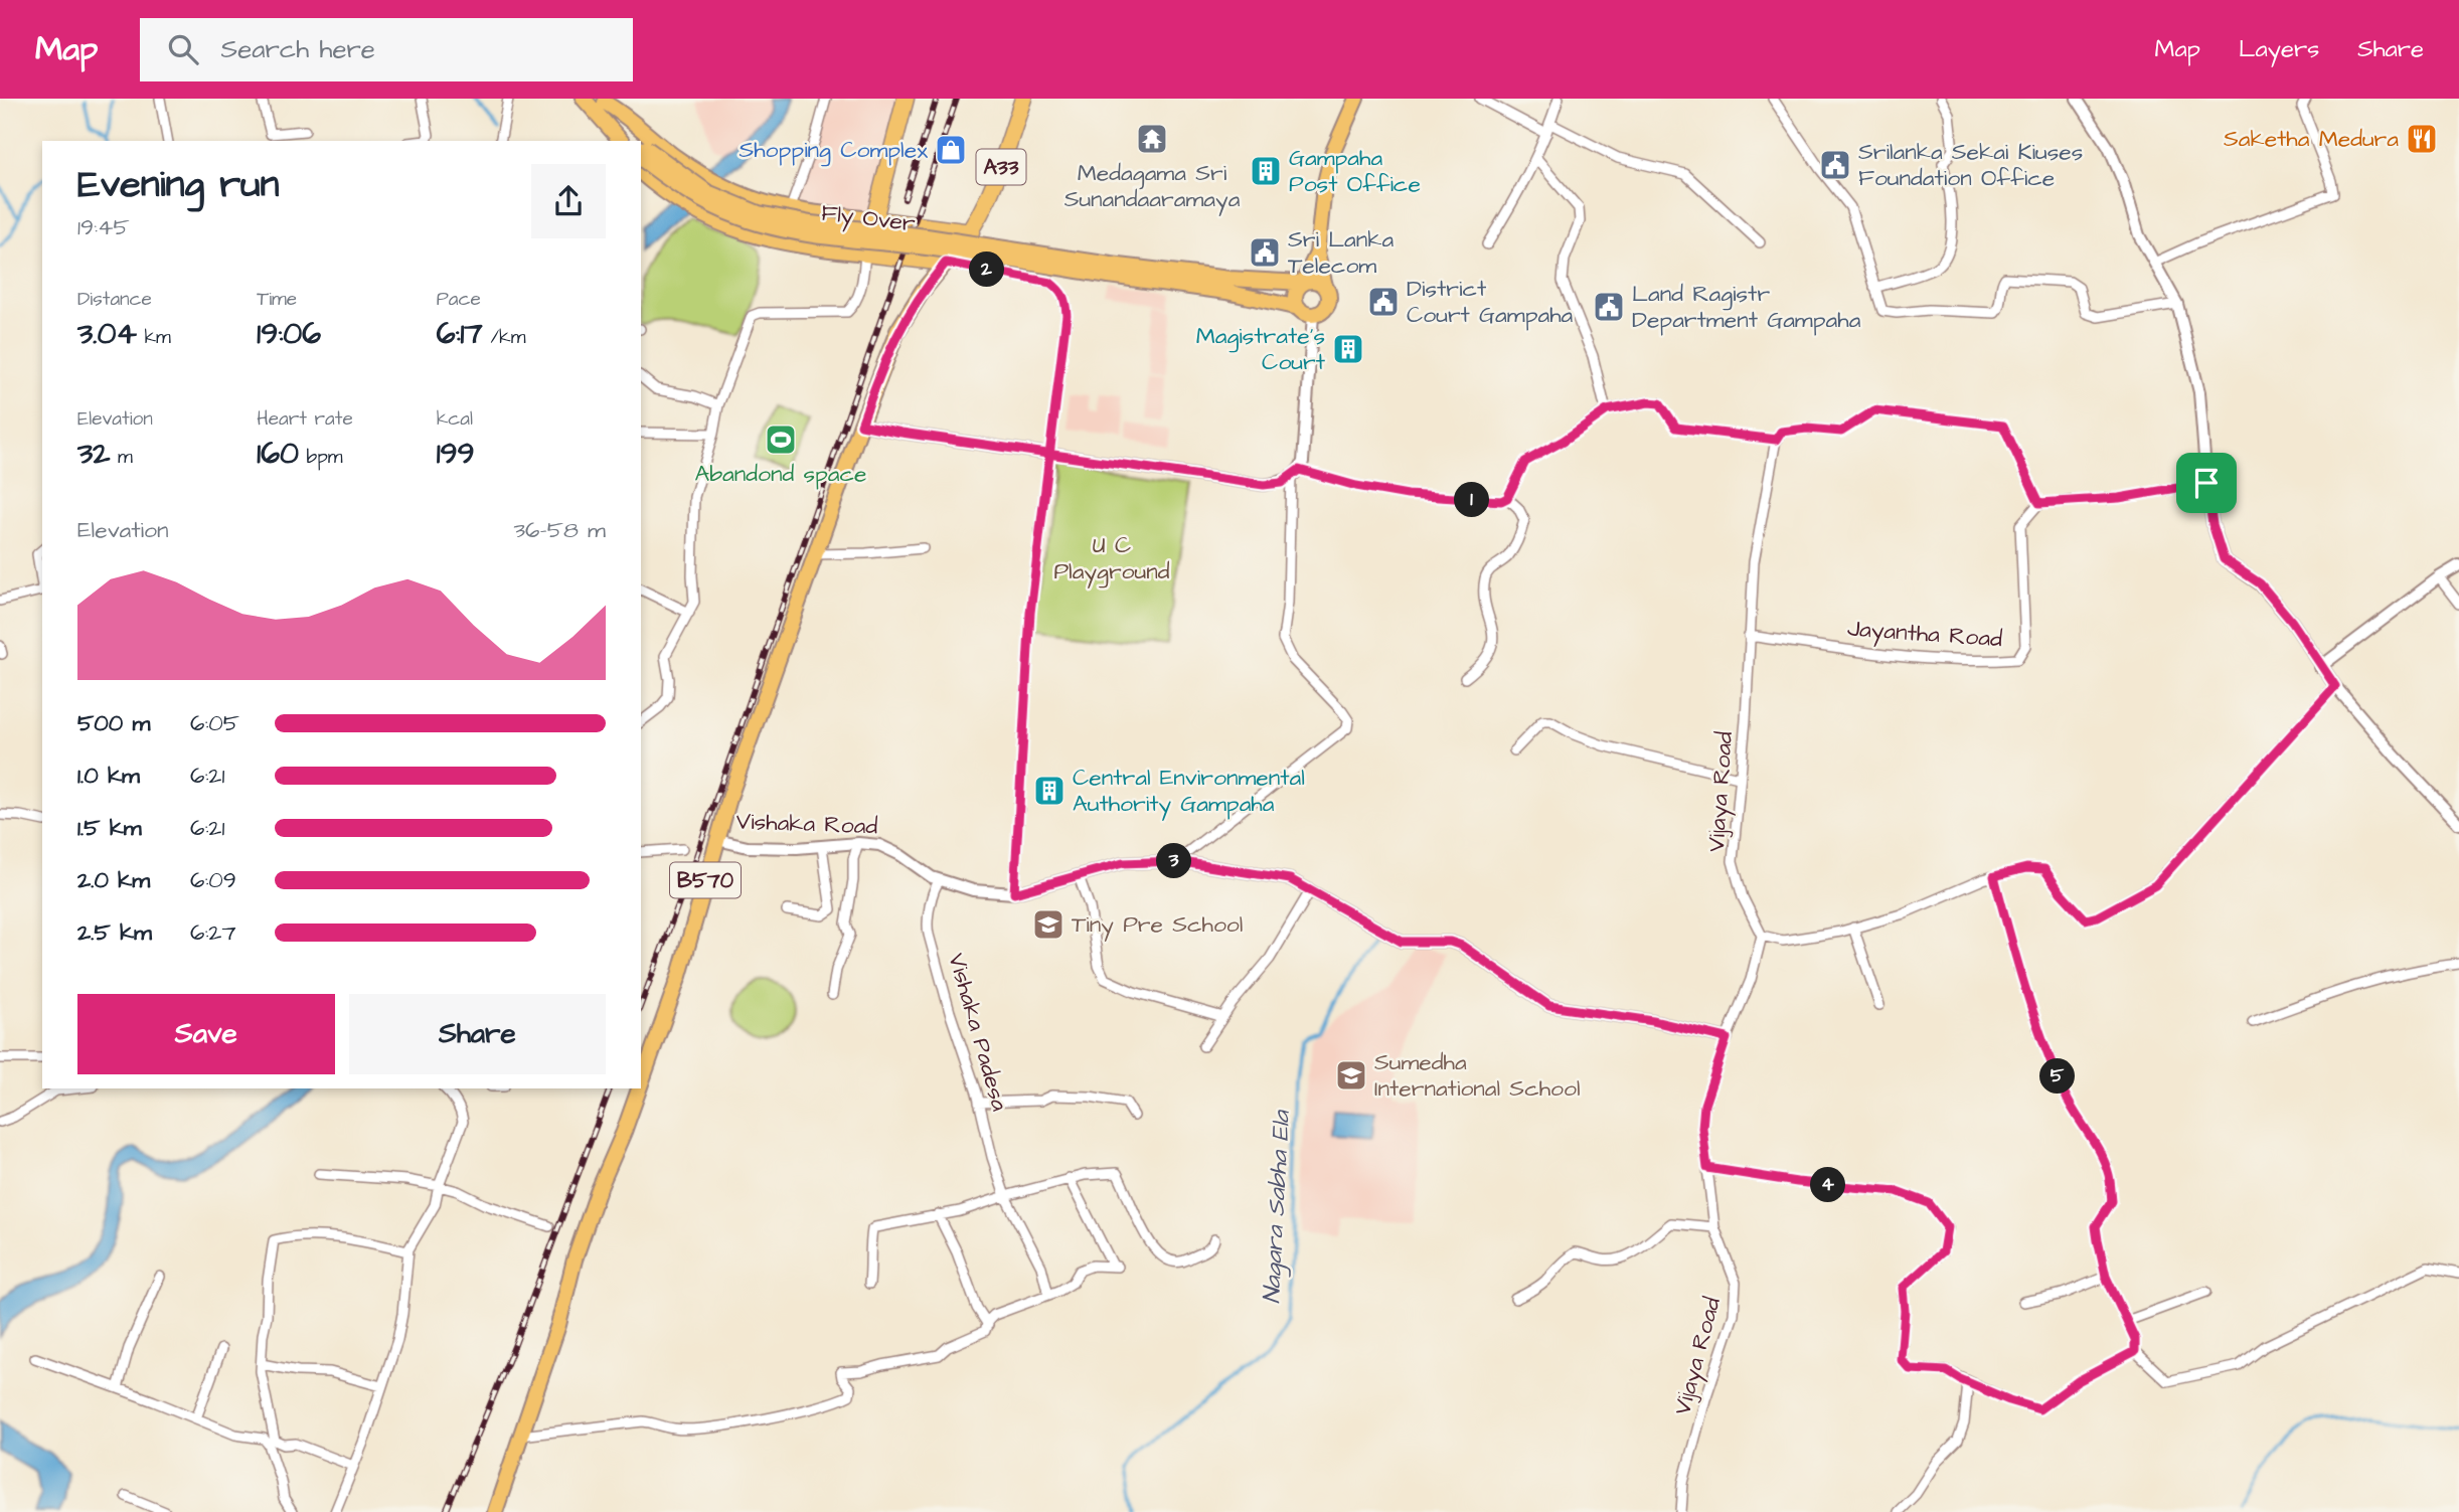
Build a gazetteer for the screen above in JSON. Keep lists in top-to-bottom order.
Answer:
{
  "streets": {
    "highway": ["A33"],
    "main road": ["Fly Over", "B570"],
    "street": [
      "Jayantha Road",
      "Vijaya Road",
      "Vishaka Road",
      "Vishaka Padesa"
    ]
  },
  "crossings": [
    ["A33", "B570"],
    ["Jayantha Road", "Vijaya Road"],
    ["Vijaya Road", "Vishaka Road"],
    ["Vishaka Road", "B570"],
    ["Vishaka Road", "Vishaka Padesa"]
  ],
  "water": ["Nagara Sabha Ela"],
  "parks": ["U C Playground"],
  "places": {
    "temple": ["Medagama Sri Sunandaaramaya"],
    "restaurant": ["Saketha Medura"],
    "shop": ["Shopping Complex"],
    "public building": [
      "Srilanka Sekai Kiuses Foundation Office",
      "Sri Lanka Telecom",
      "District Court Gampaha",
      "Land Ragistr Department Gampaha"
    ],
    "building": ["Gampaha Post Office", "Magistrate's Court", "Central Environmental Authority Gampaha"],
    "sports": ["Abandond space"],
    "school or university": ["Tiny Pre School", "Sumedha International School"]
  },
  "page": {
    "header": "Map",
    "search": "Search here",
    "nav": ["Map", "Layers", "Share"],
    "heading": ["Evening run", "19:45"],
    "pins": [
      "2",
      "1",
      "3",
      "5",
      "4"
    ],
    "stats": [
      ["Distance", "3.04 km"],
      ["Time", "19:06"],
      ["Pace", "6:17 /km"],
      ["Elevation", "32 m"],
      ["Heart rate", "160 bpm"],
      ["kcal", "199"]
    ],
    "chart": ["Elevation", "36–58 m"],
    "list": [
      {
        "name": "500 m",
        "note": "6:05"
      },
      {
        "name": "1.0 km",
        "note": "6:21"
      },
      {
        "name": "1.5 km",
        "note": "6:21"
      },
      {
        "name": "2.0 km",
        "note": "6:09"
      },
      {
        "name": "2.5 km",
        "note": "6:27"
      }
    ],
    "buttons": ["Save", "Share"]
  }
}
